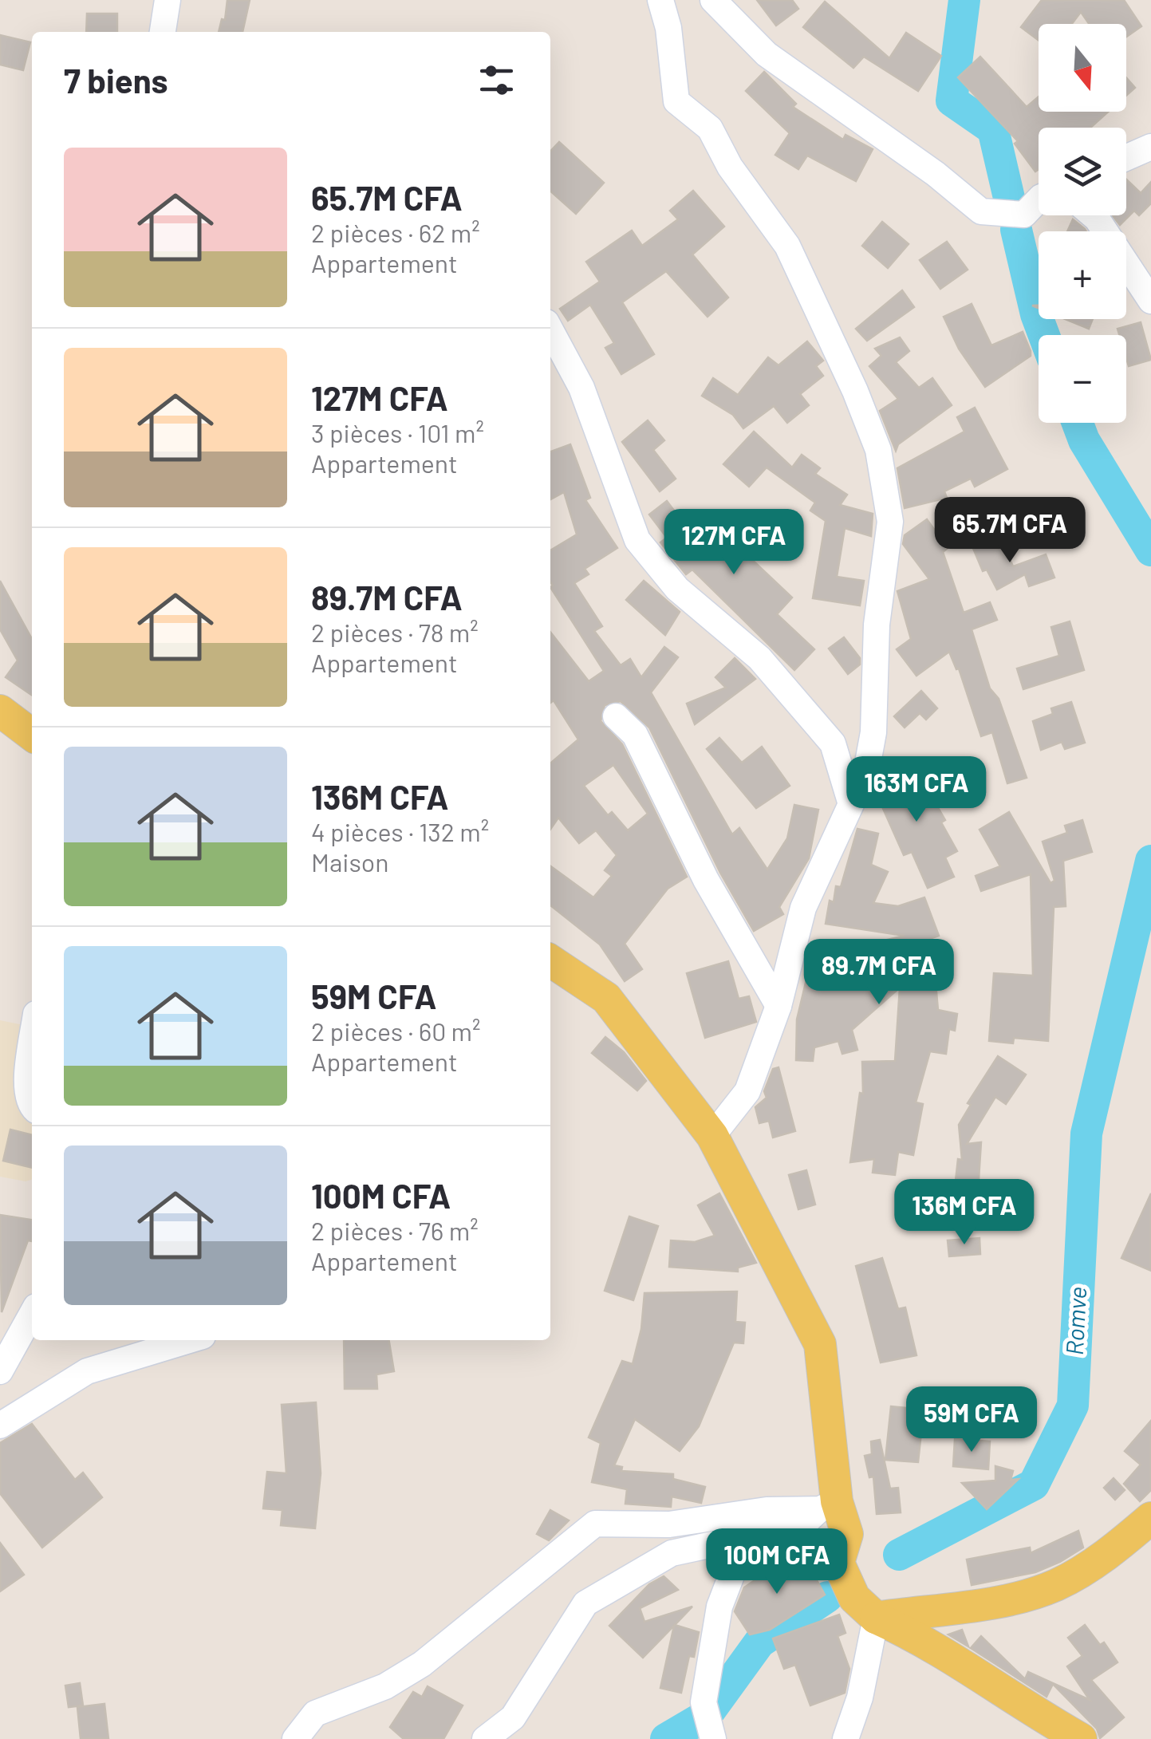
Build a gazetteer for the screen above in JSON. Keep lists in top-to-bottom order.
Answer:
{
  "water": ["Romve"],
  "north": "bottom",
  "page": {
    "map_buttons": ["+", "−"],
    "heading": "7 biens",
    "list": [
      {
        "name": "65.7M CFA",
        "note": "2 pièces · 62 m² · Appartement"
      },
      {
        "name": "127M CFA",
        "note": "3 pièces · 101 m² · Appartement"
      },
      {
        "name": "89.7M CFA",
        "note": "2 pièces · 78 m² · Appartement"
      },
      {
        "name": "136M CFA",
        "note": "4 pièces · 132 m² · Maison"
      },
      {
        "name": "59M CFA",
        "note": "2 pièces · 60 m² · Appartement"
      },
      {
        "name": "100M CFA",
        "note": "2 pièces · 76 m² · Appartement"
      }
    ],
    "price": [
      "65.7M CFA",
      "127M CFA",
      "163M CFA",
      "89.7M CFA",
      "136M CFA",
      "59M CFA",
      "100M CFA"
    ]
  }
}
